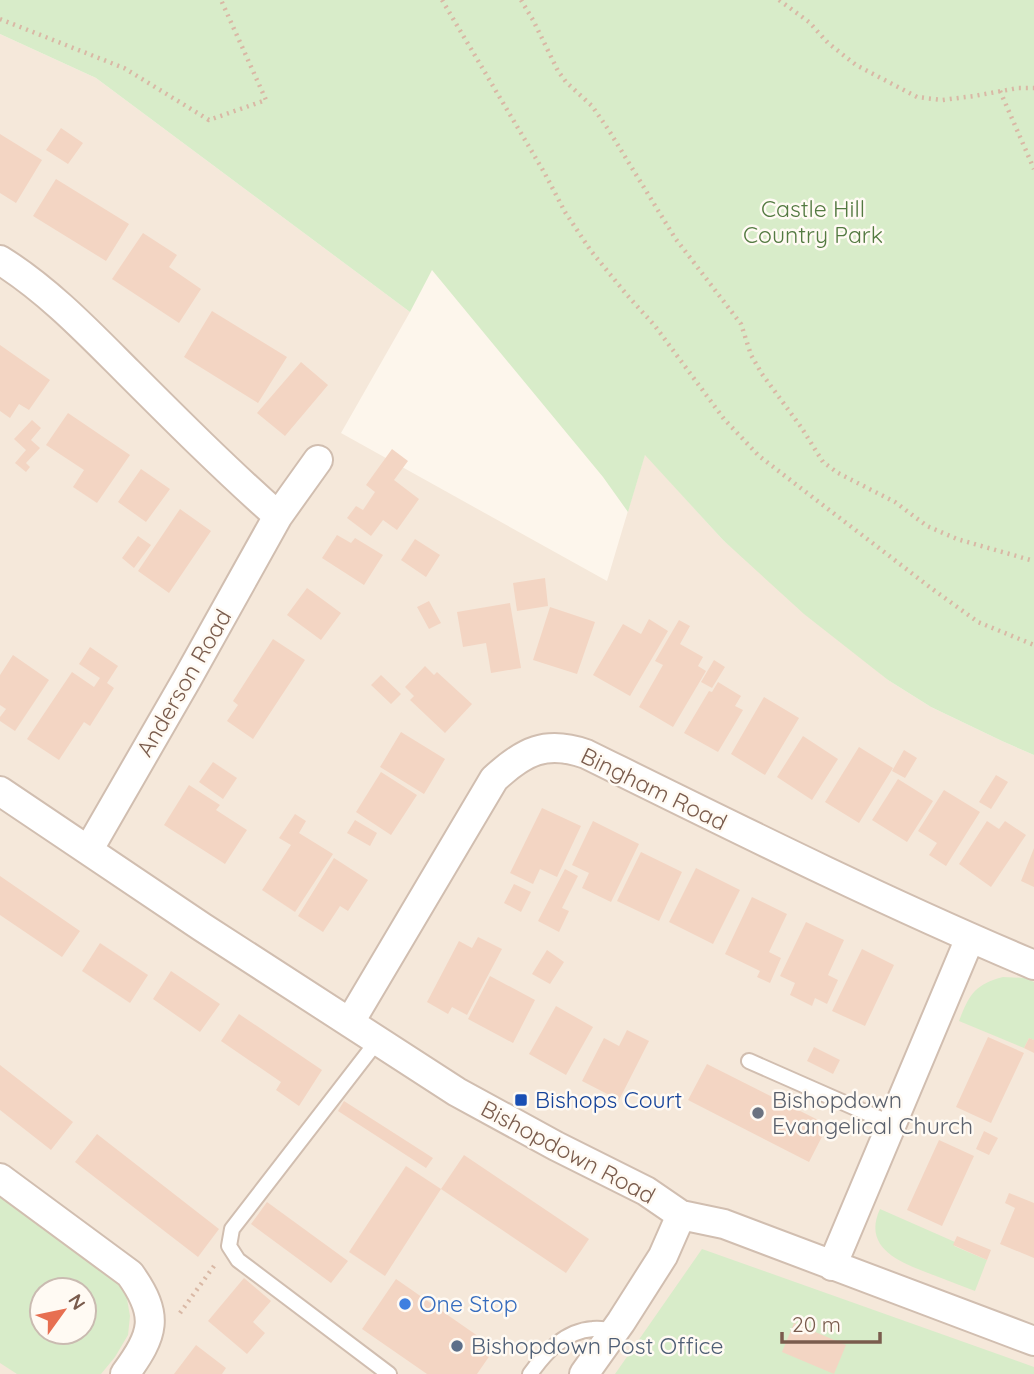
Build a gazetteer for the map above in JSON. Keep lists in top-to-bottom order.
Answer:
{
  "streets": {
    "street": ["Anderson Road", "Bingham Road", "Bishopdown Road"]
  },
  "crossings": [
    ["Anderson Road", "Bishopdown Road"],
    ["Bingham Road", "Bishopdown Road"]
  ],
  "parks": ["Castle Hill Country Park"],
  "places": {
    "transit": ["Bishops Court"],
    "other": ["Bishopdown Evangelical Church", "One Stop", "Bishopdown Post Office"]
  },
  "scale_bar": "20 m",
  "north": "top right"
}
